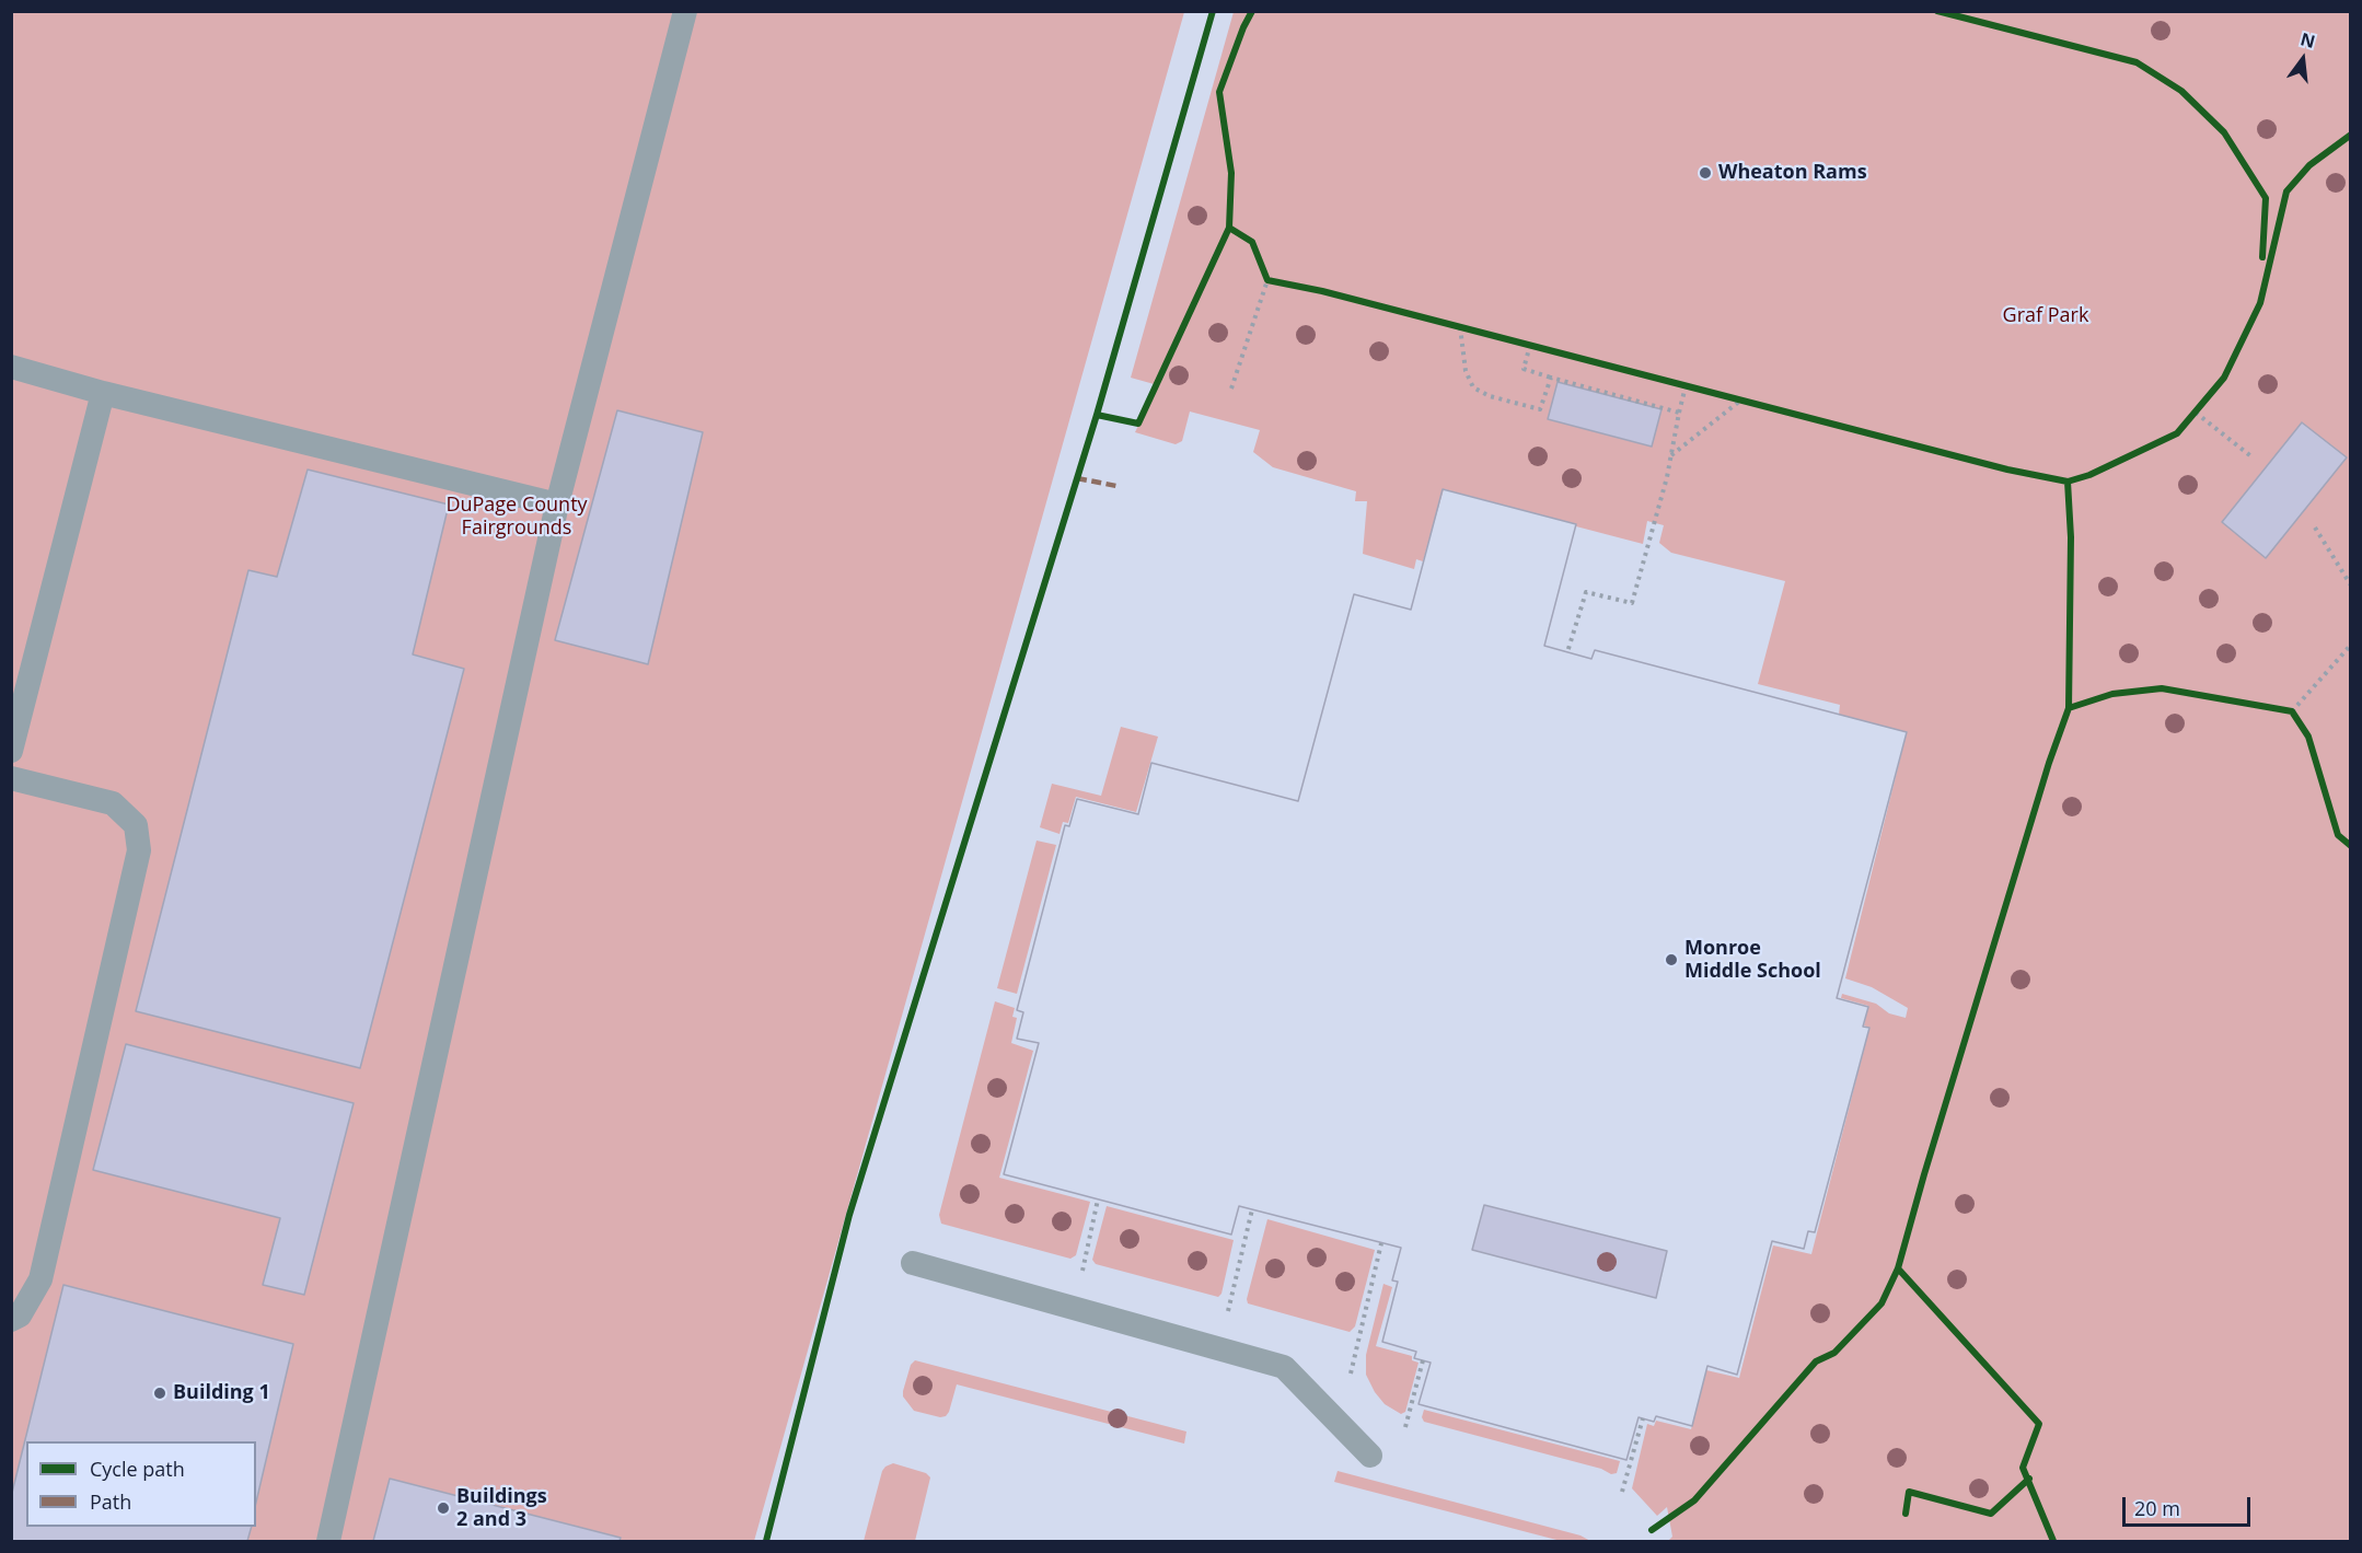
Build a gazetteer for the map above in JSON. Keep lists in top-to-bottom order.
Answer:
{
  "parks": ["Graf Park", "DuPage County Fairgrounds"],
  "places": [
    "Wheaton Rams",
    "Monroe Middle School",
    "Building 1",
    "Buildings 2 and 3"
  ],
  "legend": ["Cycle path", "Path"],
  "scale_bar": "20 m",
  "north": "top"
}
